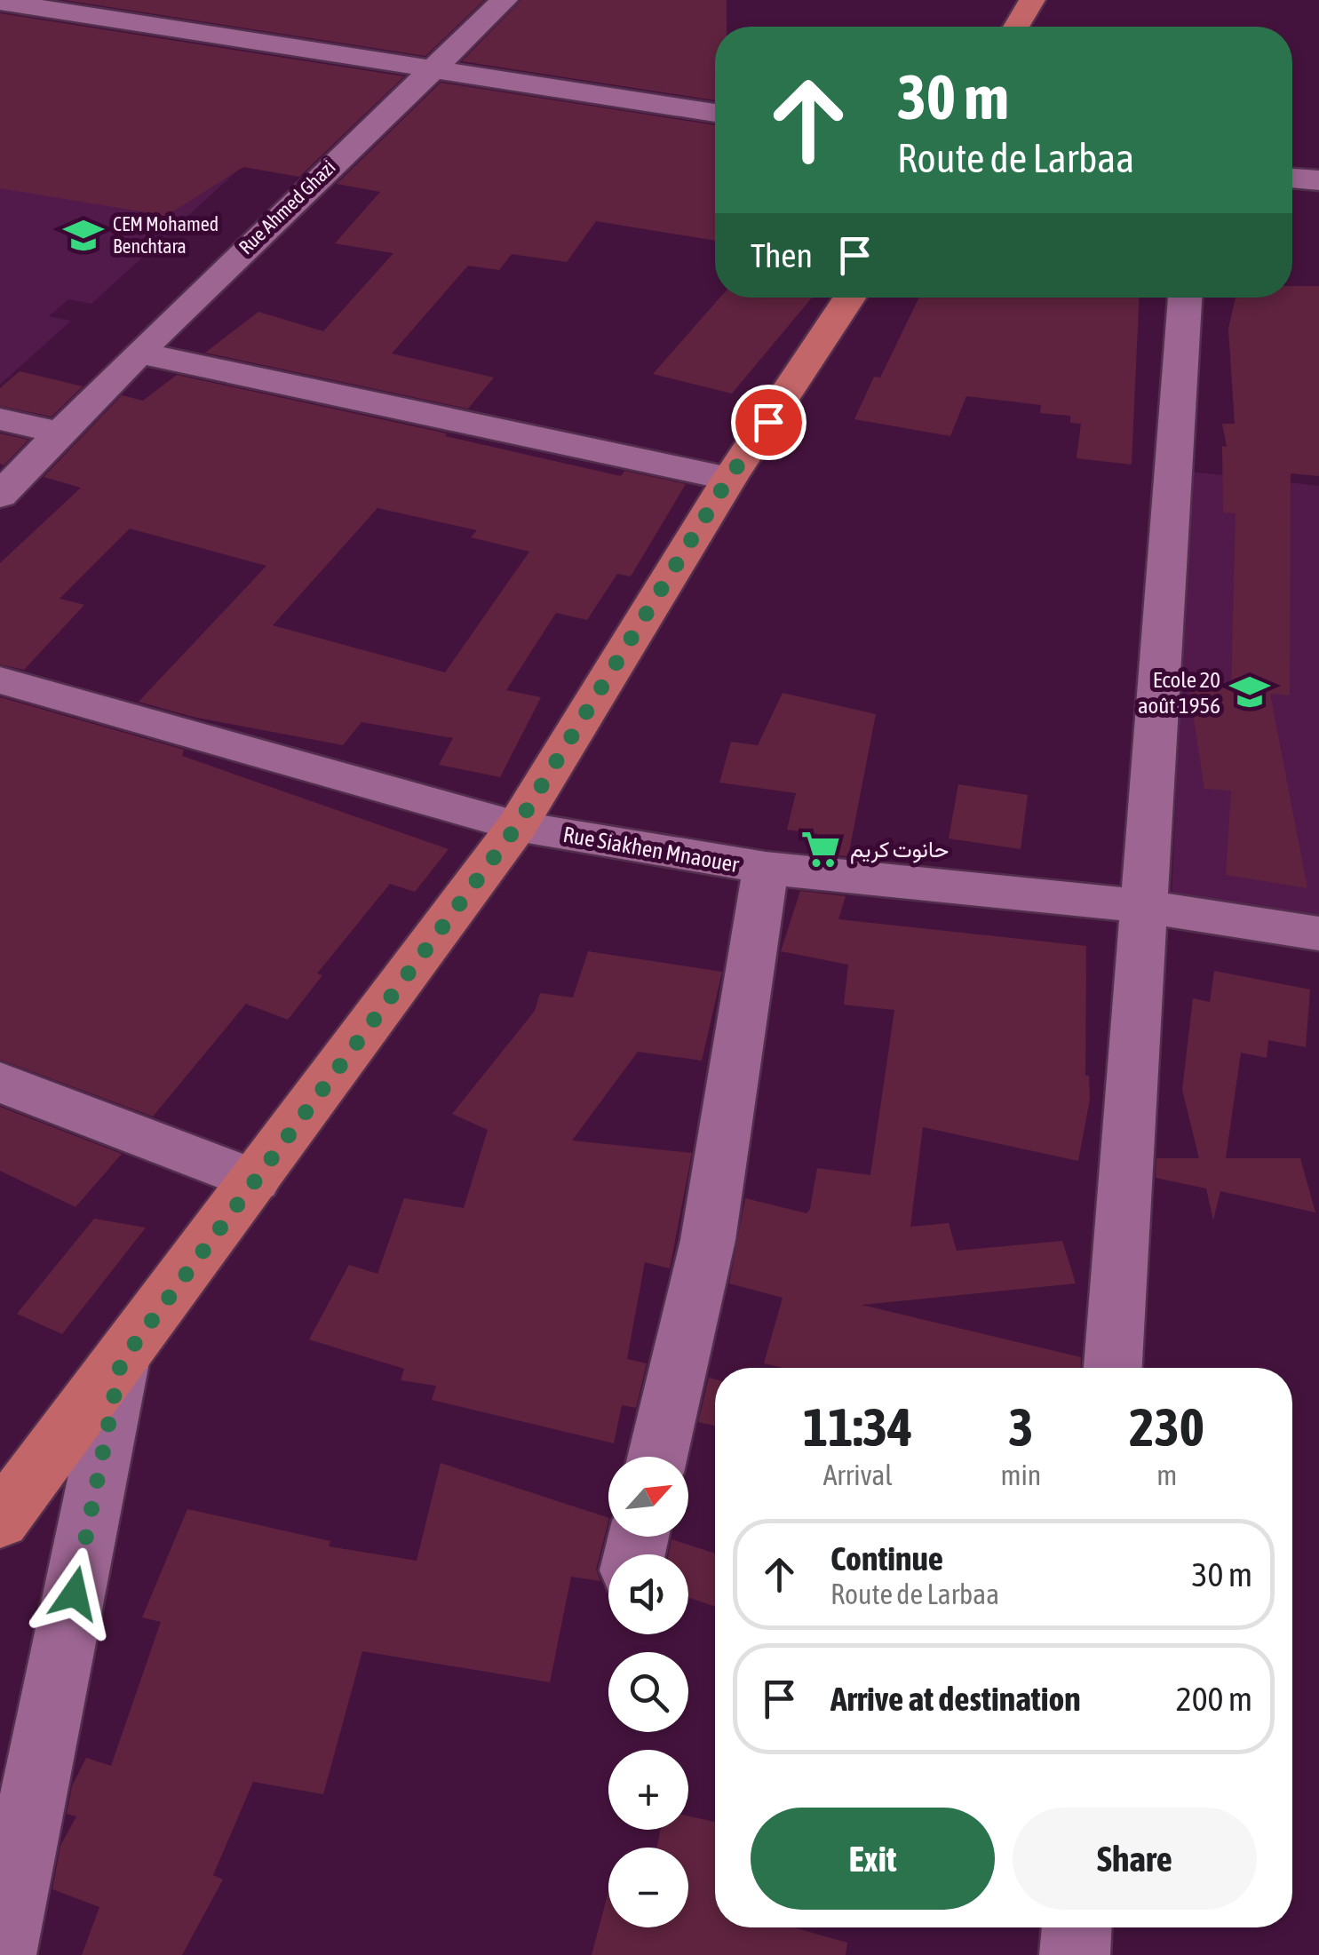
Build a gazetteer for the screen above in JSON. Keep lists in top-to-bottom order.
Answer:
{
  "streets": {
    "street": ["Rue Ahmed Ghazi", "Rue Siakhen Mnaouer"]
  },
  "places": {
    "school or university": ["CEM Mohamed Benchtara", "Ecole 20 août 1956"],
    "supermarket": ["حانوت كريم"]
  },
  "north": "top right",
  "page": {
    "turn": ["30 m", "Route de Larbaa"],
    "then": "Then",
    "eta": [
      "11:34",
      "Arrival",
      "3",
      "min",
      "230",
      "m"
    ],
    "map_buttons": ["+", "−"],
    "list": [
      {
        "name": "Continue",
        "note": "Route de Larbaa",
        "value": "30 m"
      },
      {
        "name": "Arrive at destination",
        "value": "200 m"
      }
    ],
    "buttons": ["Exit", "Share"]
  }
}
